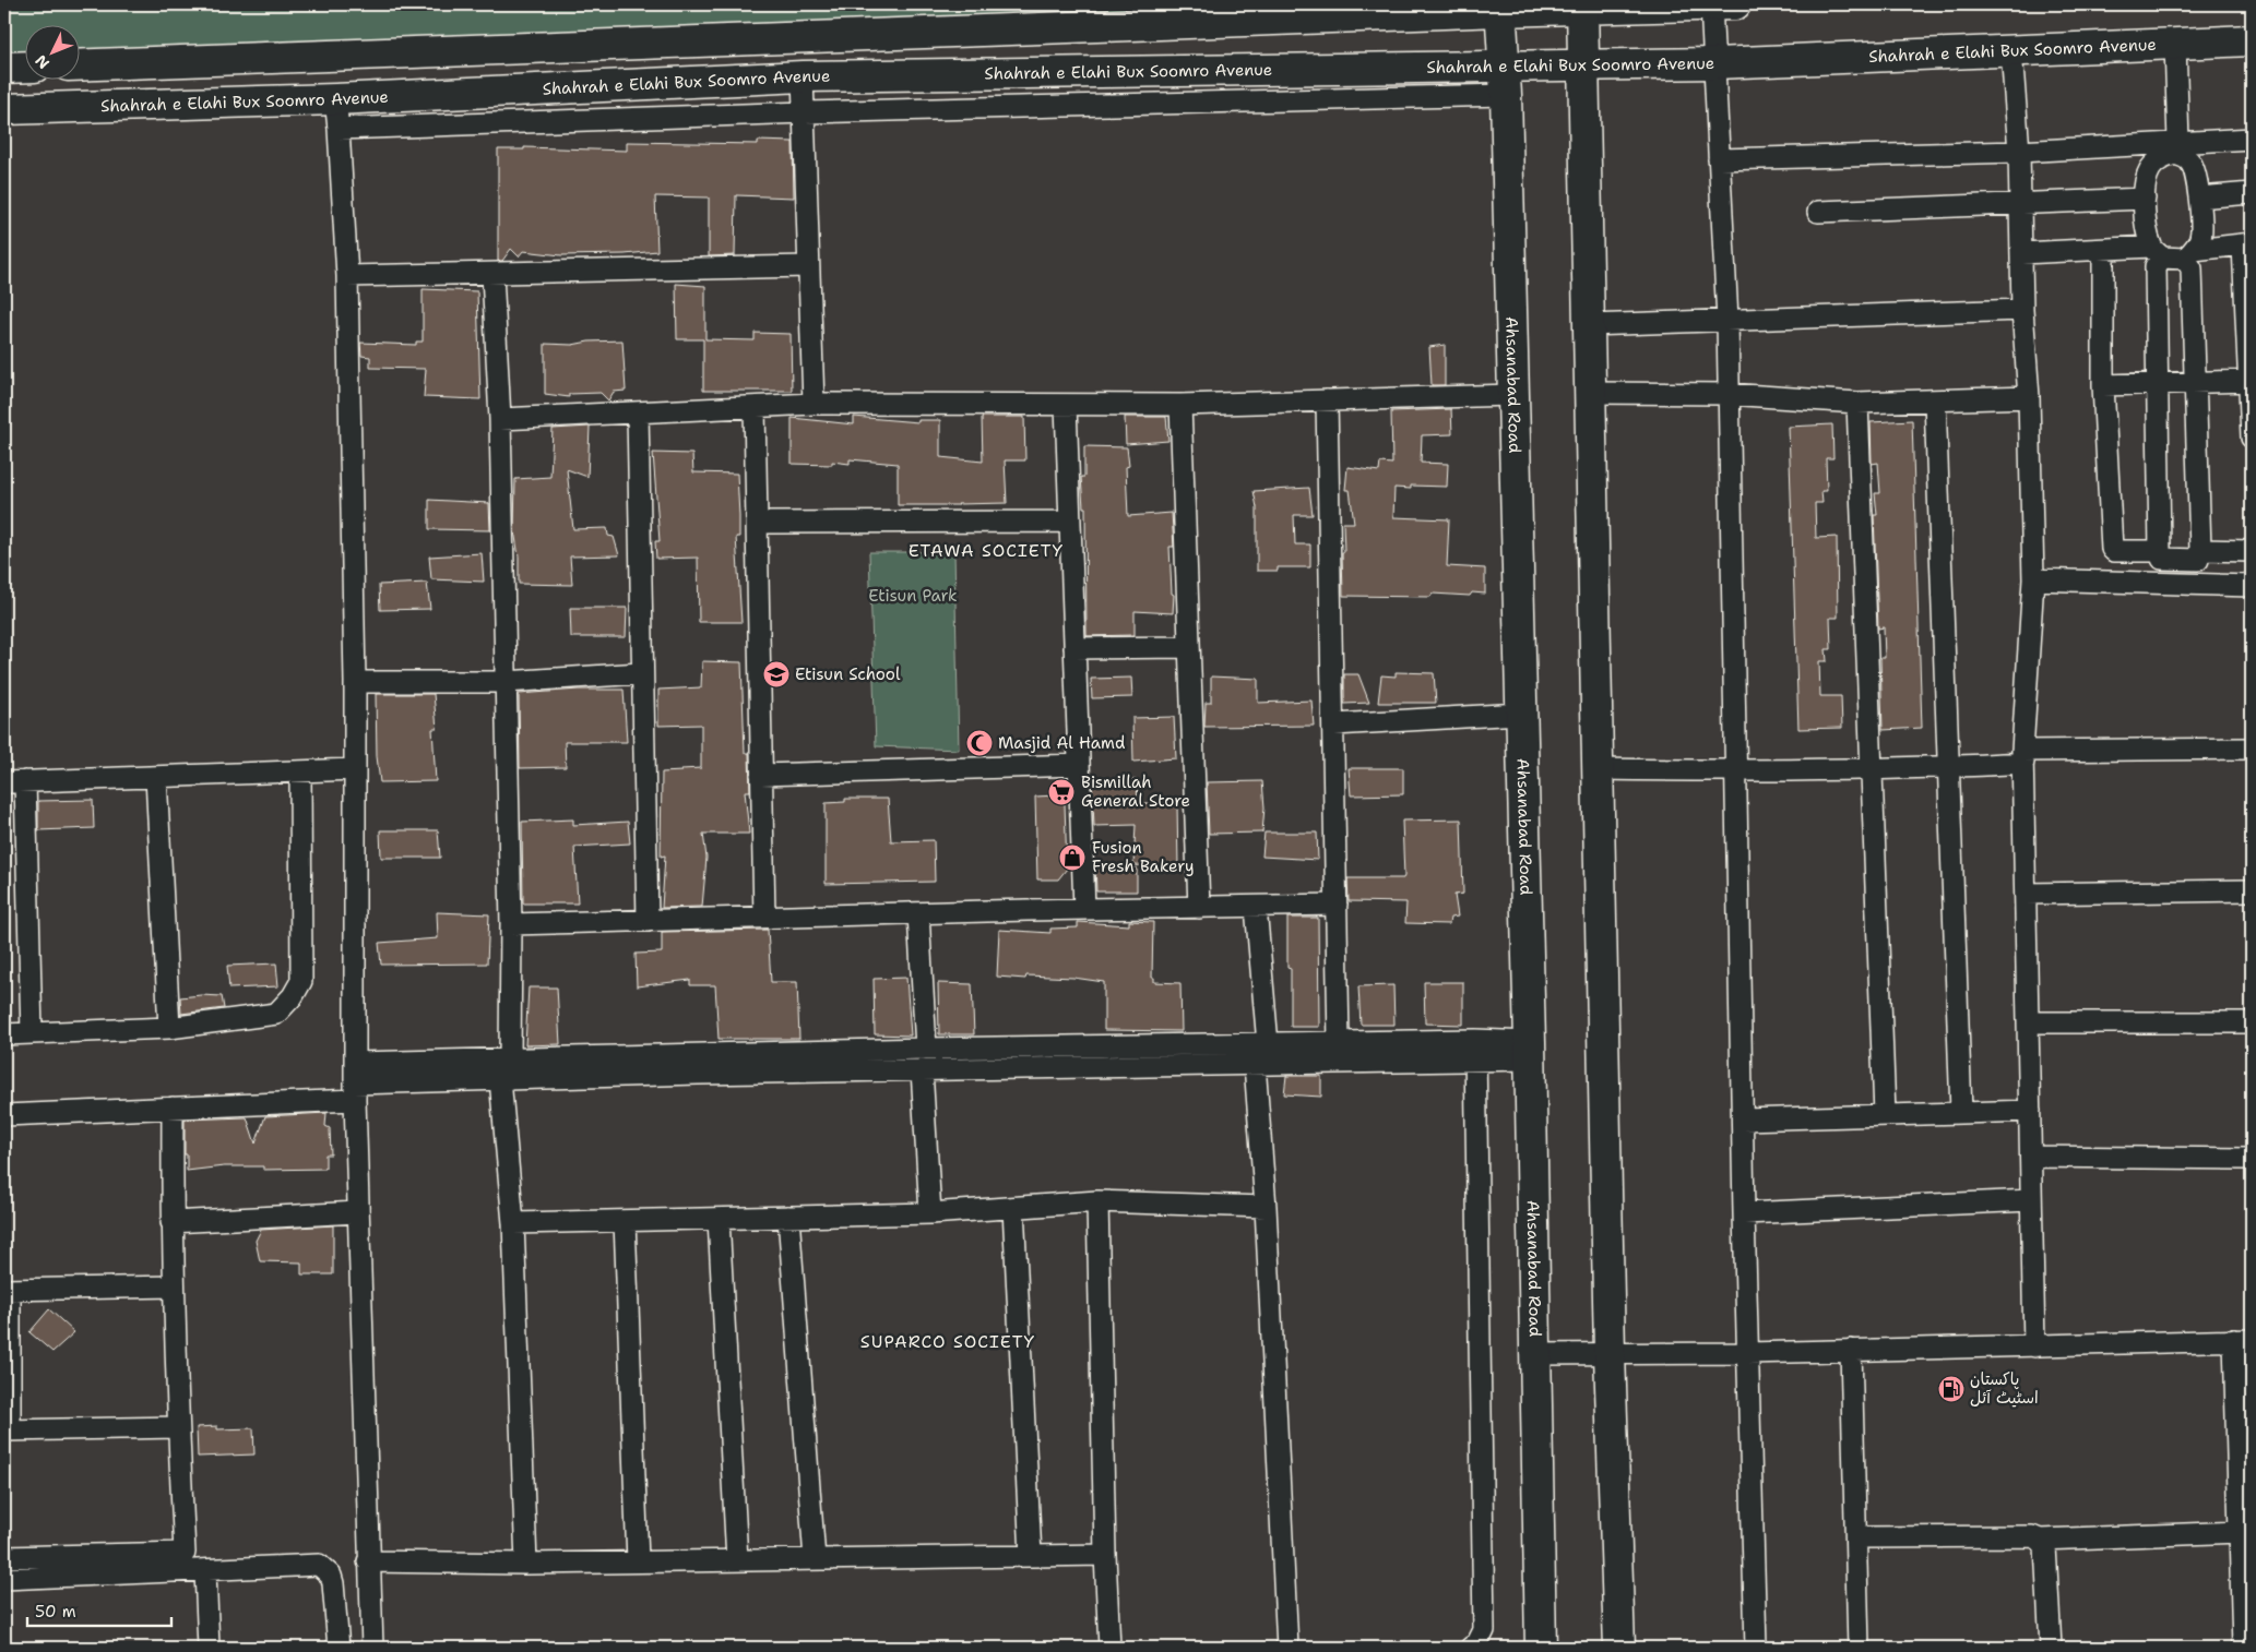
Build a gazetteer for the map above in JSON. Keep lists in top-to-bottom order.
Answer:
{
  "streets": {
    "main road": ["Shahrah e Elahi Bux Soomro Avenue", "Ahsanabad Road"]
  },
  "crossings": [
    ["Shahrah e Elahi Bux Soomro Avenue", "Ahsanabad Road"]
  ],
  "districts": ["ETAWA SOCIETY", "SUPARCO SOCIETY"],
  "parks": ["Etisun Park"],
  "places": {
    "school or university": ["Etisun School"],
    "mosque": ["Masjid Al Hamd"],
    "supermarket": ["Bismillah General Store"],
    "shop": ["Fusion Fresh Bakery"],
    "fuel station": ["پاکستان اسٹیٹ آئل"]
  },
  "scale_bar": "50 m",
  "north": "bottom left"
}
